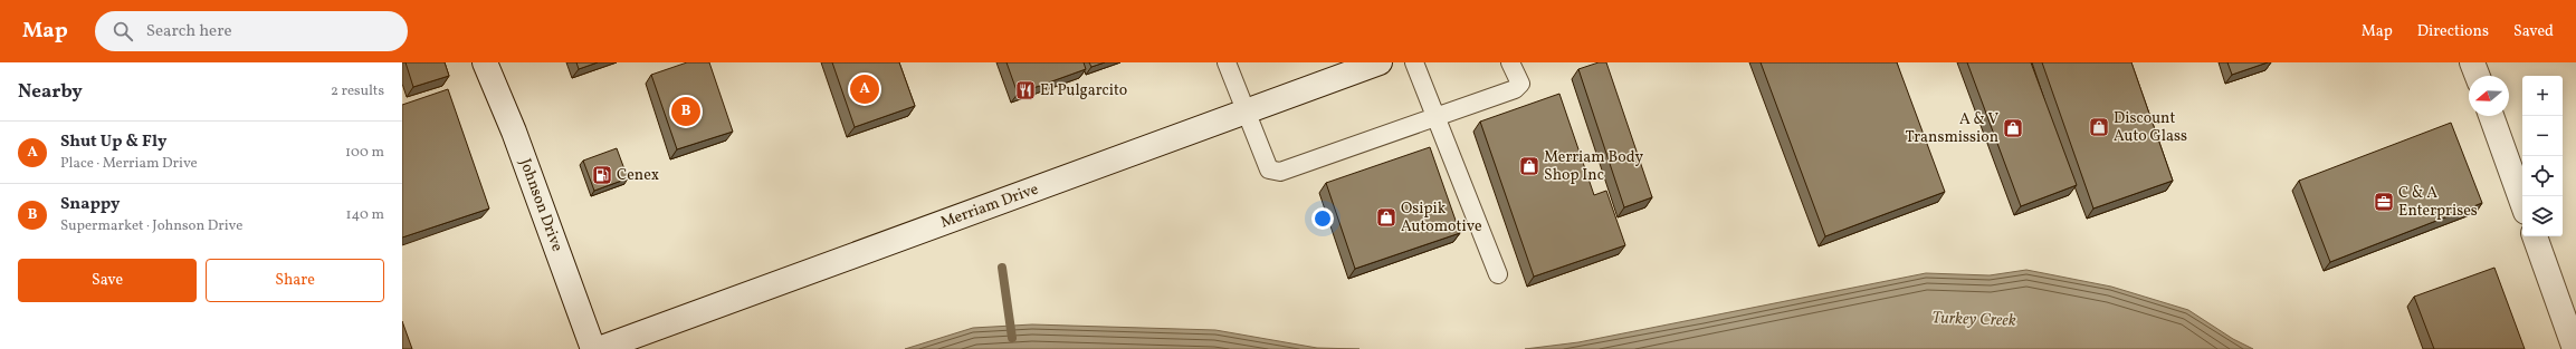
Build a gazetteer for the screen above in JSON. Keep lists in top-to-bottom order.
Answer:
{
  "streets": {
    "main road": ["Johnson Drive", "Merriam Drive"]
  },
  "water": ["Turkey Creek"],
  "places": {
    "restaurant": ["El Pulgarcito"],
    "shop": [
      "Discount Auto Glass",
      "A & V Transmission",
      "Merriam Body Shop Inc",
      "Osipik Automotive"
    ],
    "fuel station": ["Cenex"],
    "office": ["C & A Enterprises"]
  },
  "north": "left",
  "page": {
    "header": "Map",
    "search": "Search here",
    "nav": ["Map", "Directions", "Saved"],
    "heading": ["Nearby", "2 results"],
    "pins": ["A", "B"],
    "map_buttons": ["+", "−"],
    "list": [
      {
        "mark": "A",
        "name": "Shut Up & Fly",
        "note": "Place · Merriam Drive",
        "value": "100 m"
      },
      {
        "mark": "B",
        "name": "Snappy",
        "note": "Supermarket · Johnson Drive",
        "value": "140 m"
      }
    ],
    "buttons": ["Save", "Share"]
  }
}
